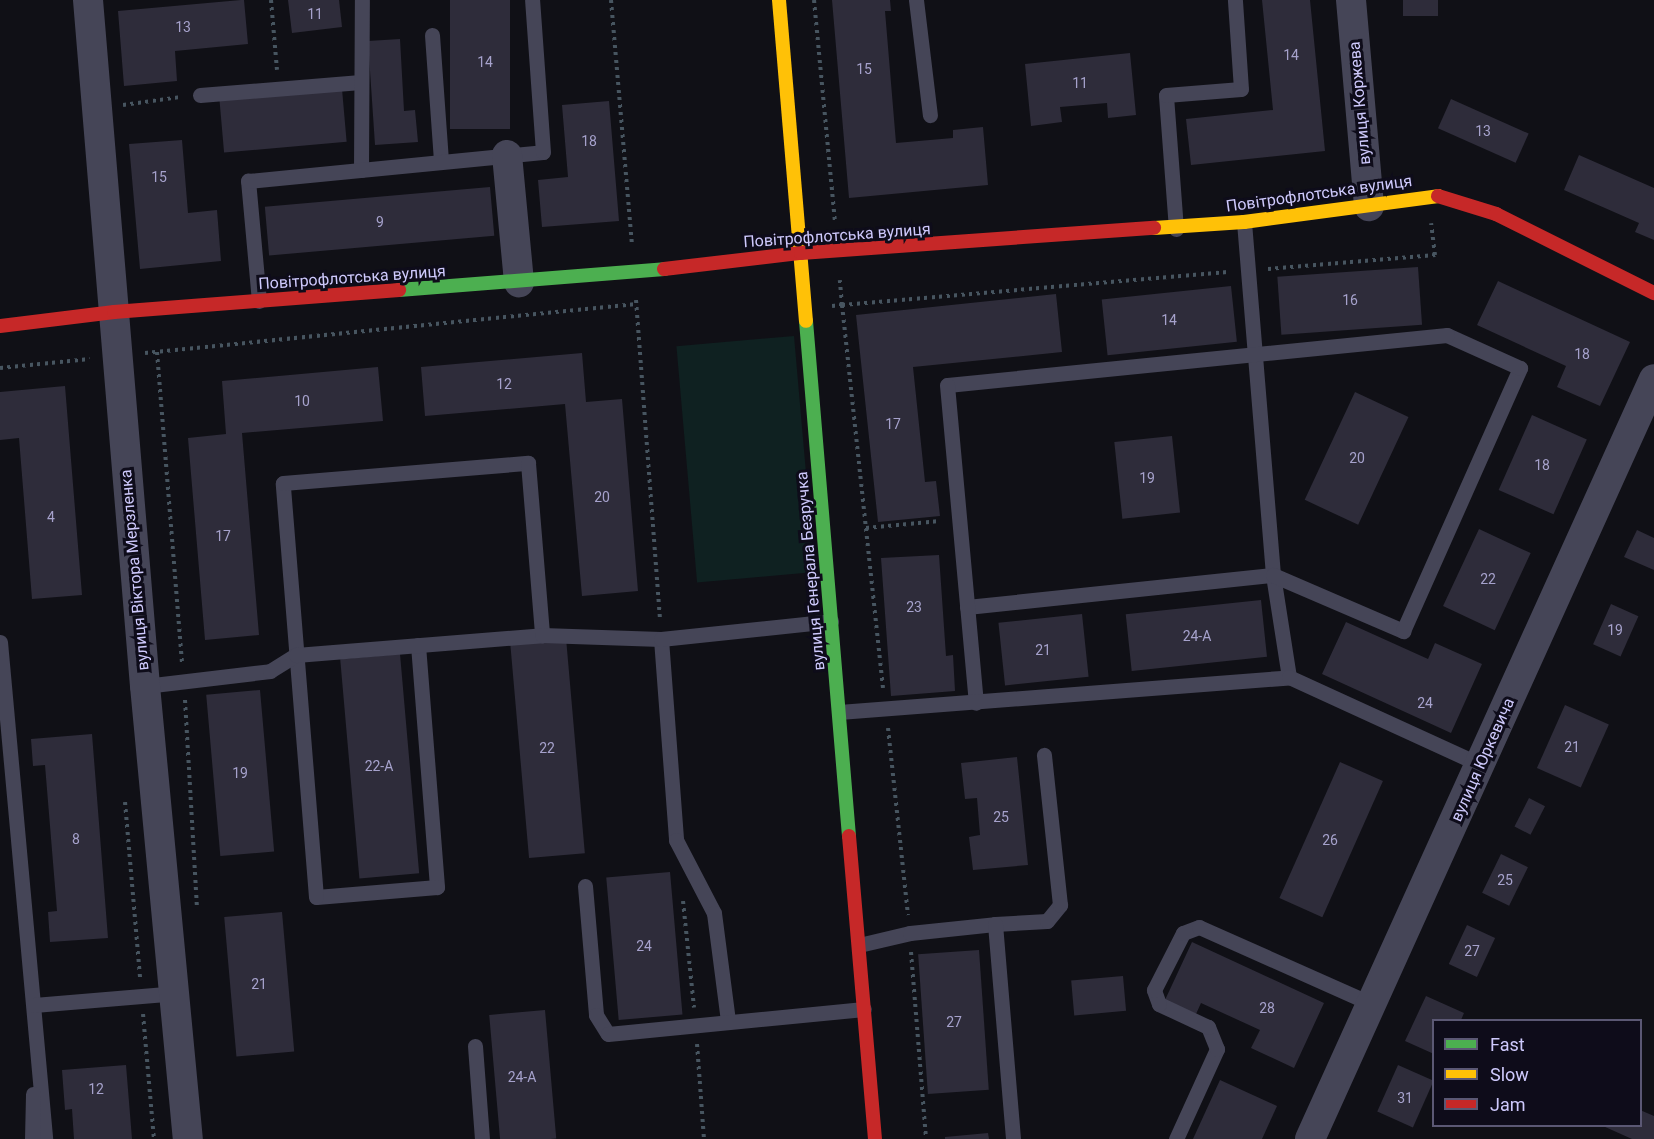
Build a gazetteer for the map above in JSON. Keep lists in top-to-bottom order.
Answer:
{
  "streets": {
    "street": [
      "вулиця Коржева",
      "Повітрофлотська вулиця",
      "вулиця Віктора Мерзленка",
      "вулиця Генерала Безручка",
      "вулиця Юркевича"
    ]
  },
  "crossings": [
    ["вулиця Коржева", "Повітрофлотська вулиця"],
    ["Повітрофлотська вулиця", "вулиця Віктора Мерзленка"],
    ["Повітрофлотська вулиця", "вулиця Генерала Безручка"]
  ],
  "house_numbers": [
    "11",
    "13",
    "14",
    "14",
    "15",
    "11",
    "13",
    "18",
    "15",
    "9",
    "16",
    "14",
    "18",
    "12",
    "10",
    "17",
    "20",
    "18",
    "19",
    "20",
    "4",
    "17",
    "22",
    "23",
    "19",
    "24-А",
    "21",
    "24",
    "21",
    "22",
    "22-А",
    "19",
    "25",
    "8",
    "26",
    "25",
    "24",
    "27",
    "21",
    "28",
    "27",
    "24-А",
    "12",
    "31"
  ],
  "legend": ["Fast", "Slow", "Jam"]
}
